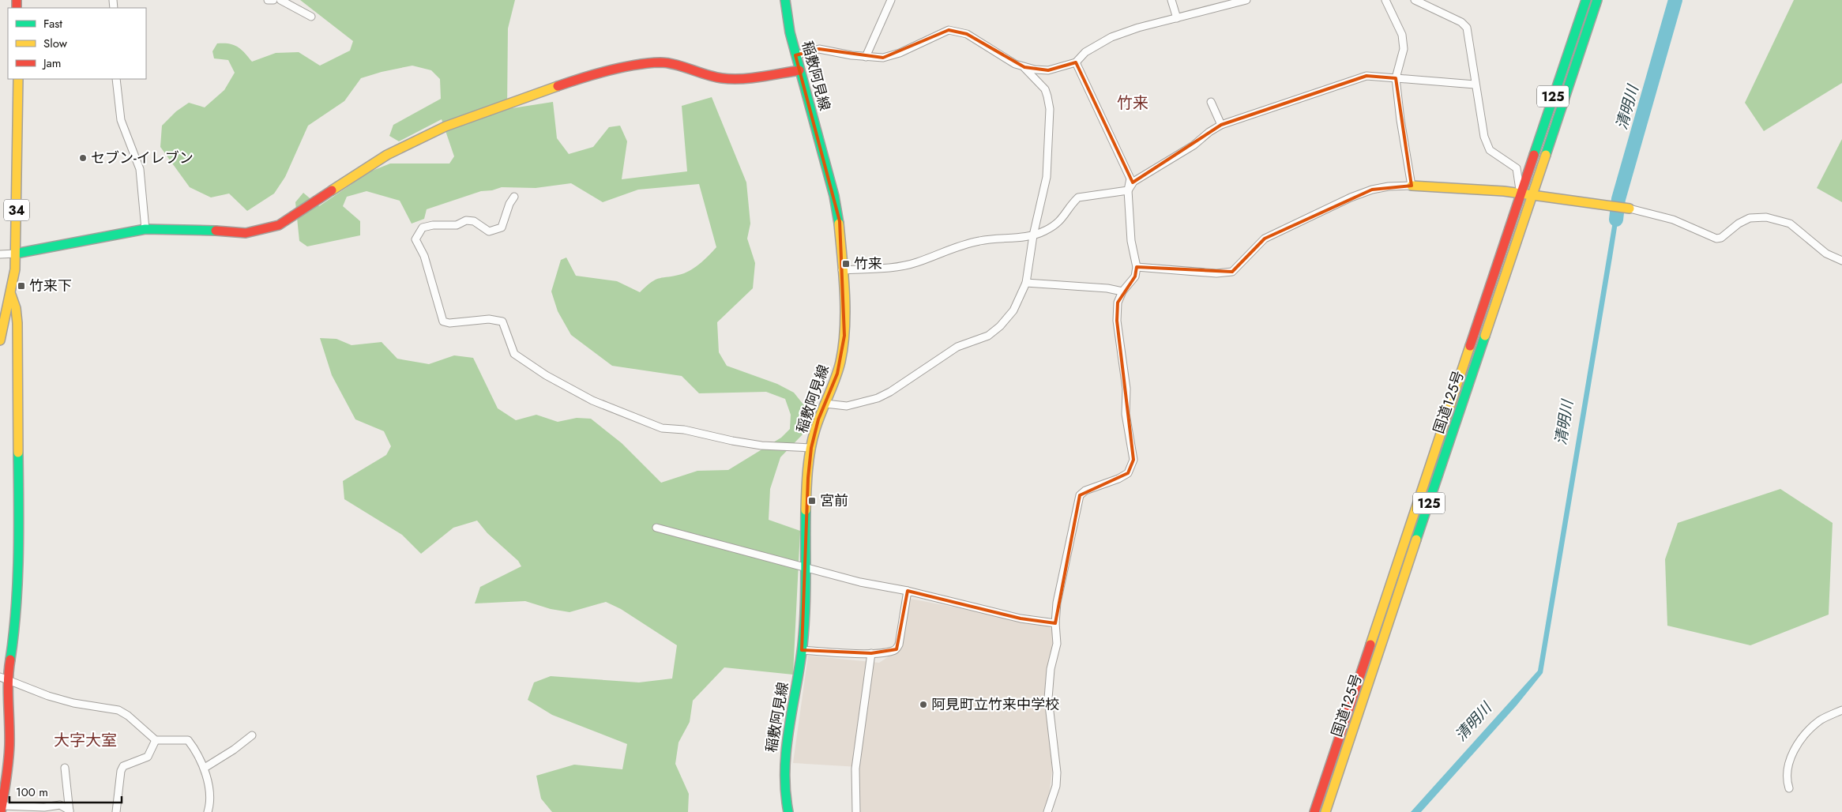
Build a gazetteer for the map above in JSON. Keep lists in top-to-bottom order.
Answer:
{
  "streets": {
    "main road": [
      "稲敷阿見線",
      "125",
      "34",
      "国道125号"
    ]
  },
  "districts": ["竹来", "大字大室"],
  "water": ["清明川"],
  "places": {
    "other": ["セブン-イレブン", "阿見町立竹来中学校"],
    "transit": ["竹来", "竹来下", "宮前"]
  },
  "legend": ["Fast", "Slow", "Jam"],
  "scale_bar": "100 m"
}
